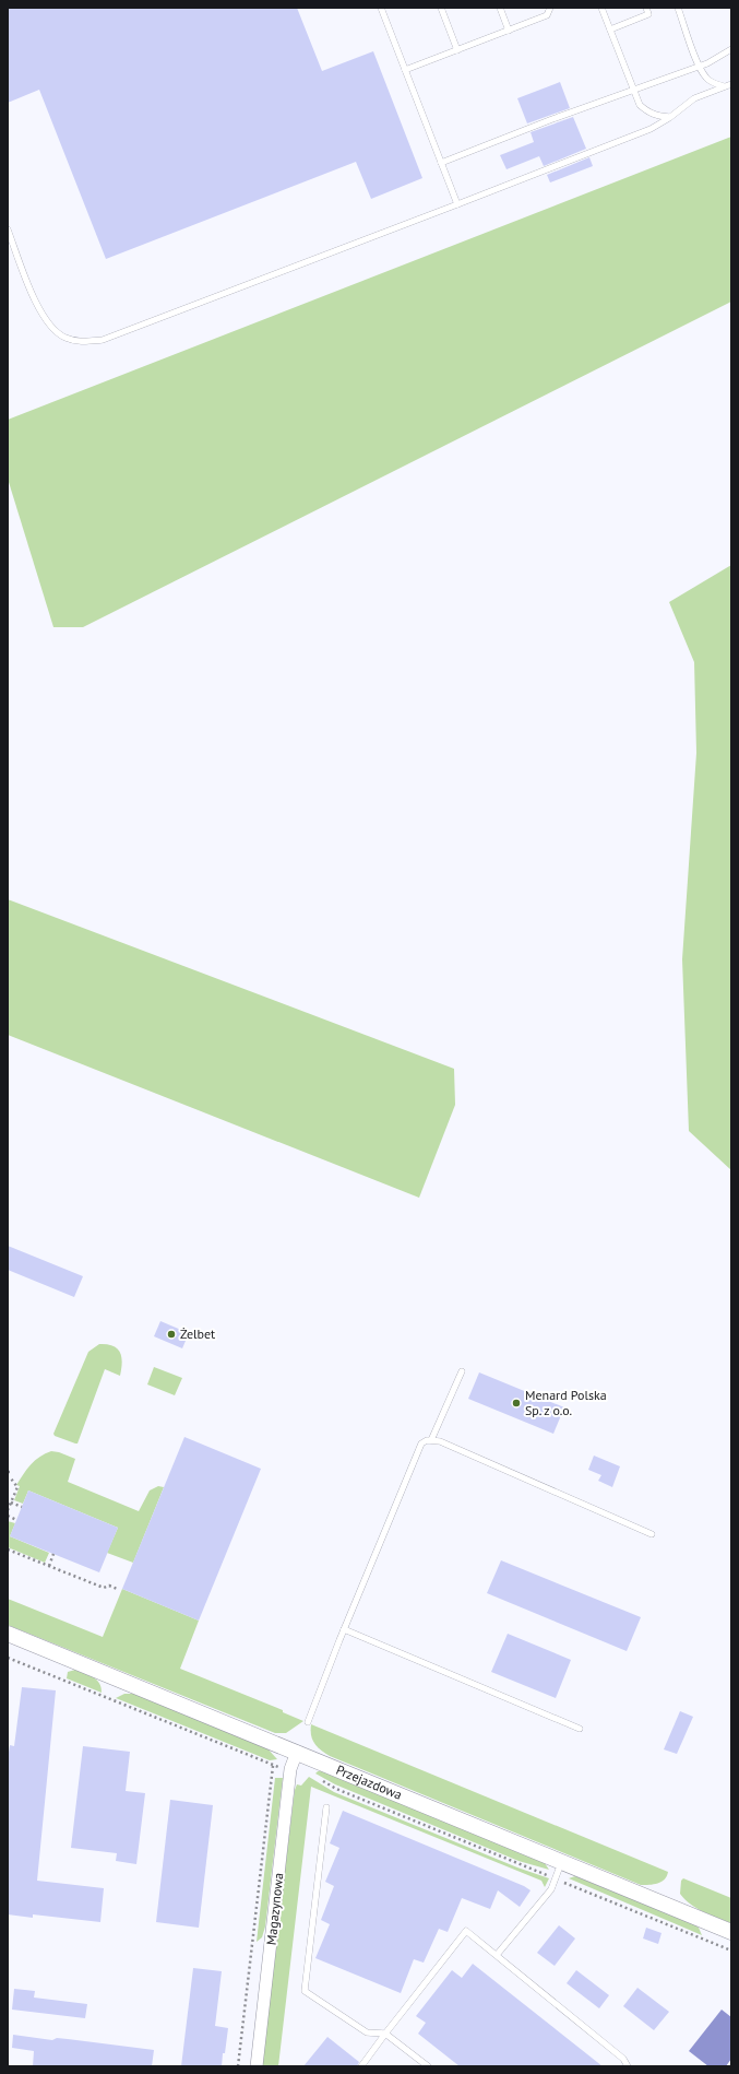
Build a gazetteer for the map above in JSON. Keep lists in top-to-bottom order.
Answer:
{
  "streets": {
    "street": ["Przejazdowa", "Magazynowa"]
  },
  "crossings": [
    ["Przejazdowa", "Magazynowa"]
  ],
  "places": ["Żelbet", "Menard Polska Sp. z o.o."]
}
